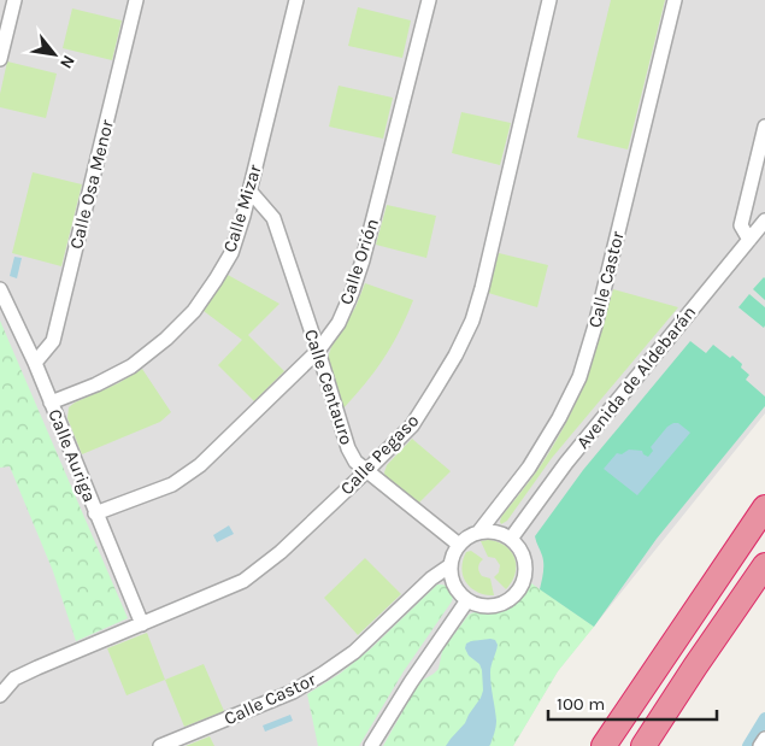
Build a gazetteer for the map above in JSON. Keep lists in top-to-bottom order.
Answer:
{
  "streets": {
    "street": [
      "Calle Osa Menor",
      "Calle Mizar",
      "Calle Orión",
      "Calle Castor",
      "Avenida de Aldebarán",
      "Calle Centauro",
      "Calle Pegaso",
      "Calle Auriga"
    ]
  },
  "crossings": [
    ["Calle Osa Menor", "Calle Auriga"],
    ["Calle Mizar", "Calle Centauro"],
    ["Calle Mizar", "Calle Auriga"],
    ["Calle Orión", "Calle Centauro"],
    ["Calle Orión", "Calle Auriga"],
    ["Calle Castor", "Avenida de Aldebarán"],
    ["Calle Castor", "Calle Centauro"],
    ["Avenida de Aldebarán", "Calle Centauro"],
    ["Calle Centauro", "Calle Pegaso"],
    ["Calle Pegaso", "Calle Auriga"]
  ],
  "scale_bar": "100 m",
  "north": "bottom right"
}
